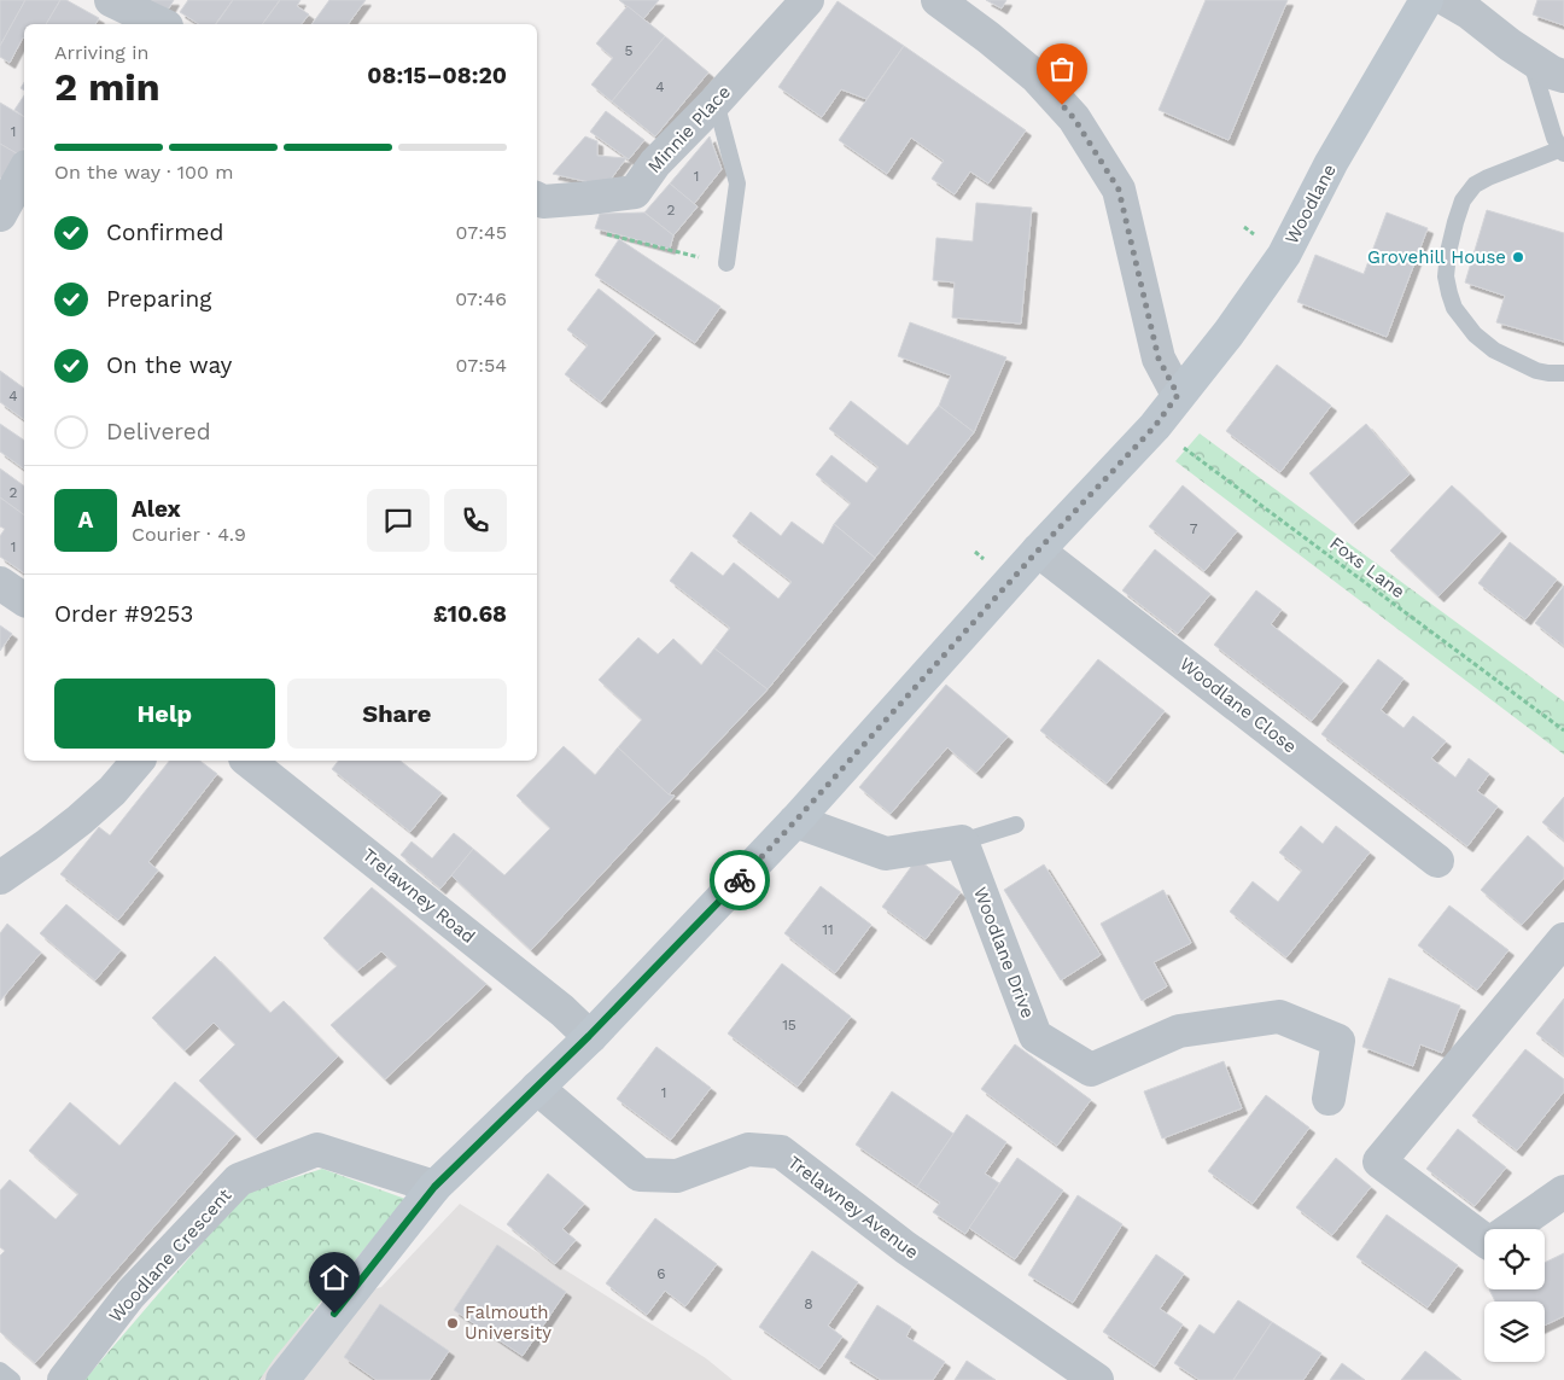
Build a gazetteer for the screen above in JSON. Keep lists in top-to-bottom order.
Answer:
{
  "streets": {
    "street": [
      "Minnie Place",
      "Woodlane",
      "Woodlane Close",
      "Trelawney Road",
      "Woodlane Drive",
      "Trelawney Avenue",
      "Woodlane Crescent"
    ],
    "path": ["Foxs Lane"]
  },
  "crossings": [
    ["Woodlane", "Foxs Lane"],
    ["Woodlane", "Woodlane Close"],
    ["Woodlane", "Trelawney Road"],
    ["Woodlane", "Trelawney Avenue"],
    ["Woodlane", "Woodlane Crescent"]
  ],
  "places": ["Grovehill House", "Falmouth University"],
  "house_numbers": [
    "5",
    "4",
    "1",
    "1",
    "2",
    "4",
    "2",
    "7",
    "1",
    "11",
    "15",
    "1",
    "6",
    "8"
  ],
  "page": {
    "heading": ["2 min", "Arriving in", "08:15–08:20"],
    "panel": [
      "Alex",
      "Courier · 4.9",
      "Order #9253",
      "£10.68"
    ],
    "bar": "On the way · 100 m",
    "list": [
      ["Confirmed", "07:45"],
      ["Preparing", "07:46"],
      ["On the way", "07:54"],
      "Delivered"
    ],
    "round": "A",
    "buttons": ["Help", "Share"]
  }
}
